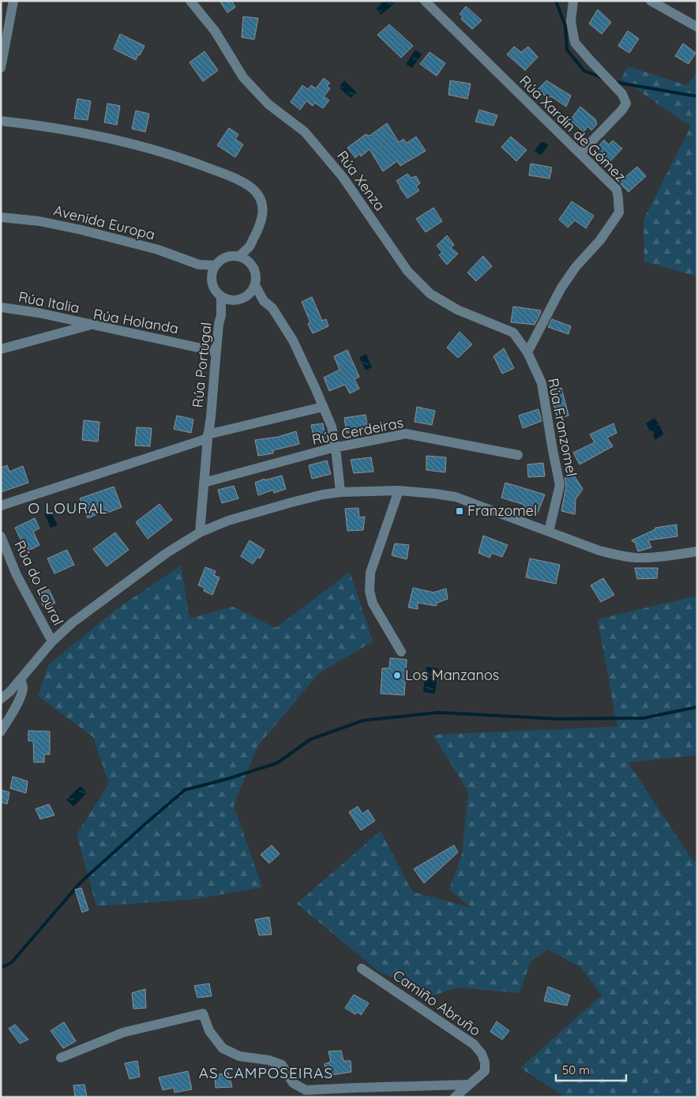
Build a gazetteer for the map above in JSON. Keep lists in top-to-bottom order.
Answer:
{
  "streets": {
    "street": [
      "Rúa Xardín de Gómez",
      "Rúa Xenza",
      "Avenida Europa",
      "Rúa Italia",
      "Rúa Holanda",
      "Rúa Portugal",
      "Rúa Franzomel",
      "Rúa Cerdeiras",
      "Rúa do Loural",
      "Camiño Abruño"
    ]
  },
  "crossings": [
    ["Rúa Xardín de Gómez", "Rúa Xenza"],
    ["Rúa Xardín de Gómez", "Rúa Franzomel"],
    ["Rúa Xenza", "Rúa Franzomel"],
    ["Avenida Europa", "Rúa Portugal"],
    ["Rúa Italia", "Rúa Holanda"],
    ["Rúa Holanda", "Rúa Portugal"]
  ],
  "districts": ["O LOURAL", "AS CAMPOSEIRAS"],
  "places": {
    "transit": ["Franzomel"],
    "other": ["Los Manzanos"]
  },
  "scale_bar": "50 m"
}
